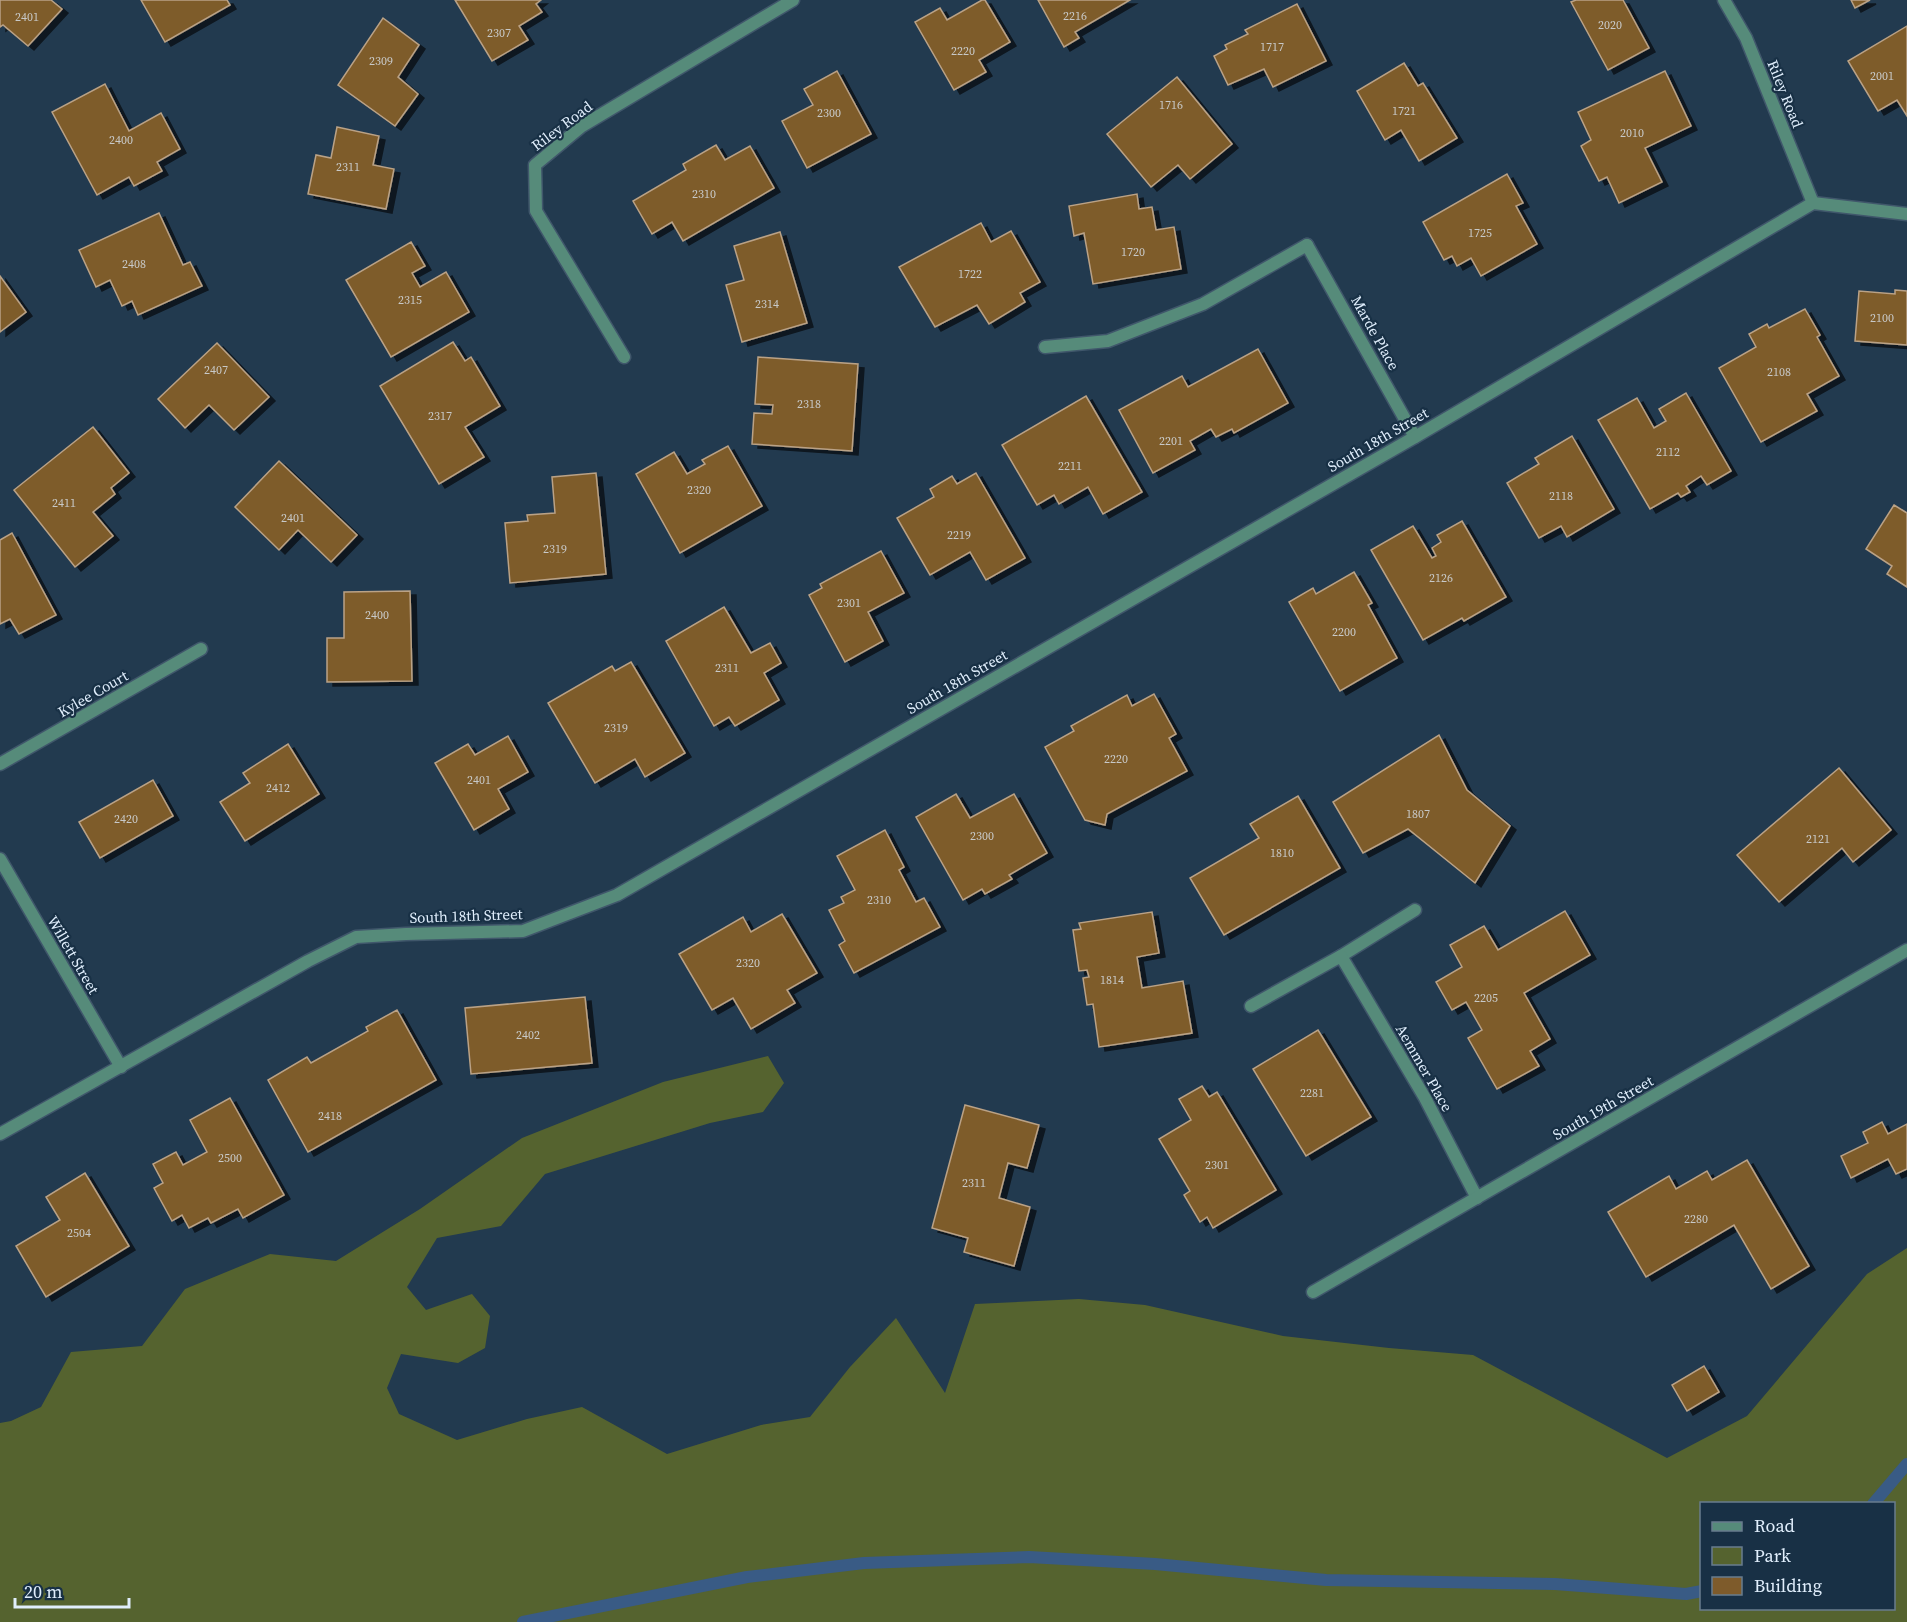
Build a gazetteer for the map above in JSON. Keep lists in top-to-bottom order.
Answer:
{
  "streets": {
    "street": [
      "Riley Road",
      "Marde Place",
      "South 18th Street",
      "Kylee Court",
      "Willett Street",
      "Aemmer Place",
      "South 19th Street"
    ]
  },
  "crossings": [
    ["Riley Road", "South 18th Street"],
    ["Marde Place", "South 18th Street"],
    ["South 18th Street", "Willett Street"],
    ["Aemmer Place", "South 19th Street"]
  ],
  "house_numbers": [
    "2216",
    "2401",
    "2020",
    "2307",
    "1717",
    "2220",
    "2309",
    "2001",
    "1716",
    "1721",
    "2300",
    "2010",
    "2400",
    "2311",
    "2310",
    "1725",
    "1720",
    "2408",
    "1722",
    "2315",
    "2314",
    "2100",
    "2407",
    "2108",
    "2318",
    "2317",
    "2201",
    "2112",
    "2211",
    "2320",
    "2118",
    "2411",
    "2401",
    "2219",
    "2319",
    "2126",
    "2301",
    "2400",
    "2200",
    "2311",
    "2319",
    "2220",
    "2401",
    "2412",
    "1807",
    "2420",
    "2300",
    "2121",
    "1810",
    "2310",
    "2320",
    "1814",
    "2205",
    "2402",
    "2281",
    "2418",
    "2500",
    "2301",
    "2311",
    "2280",
    "2504"
  ],
  "legend": ["Road", "Park", "Building"],
  "scale_bar": "20 m"
}
